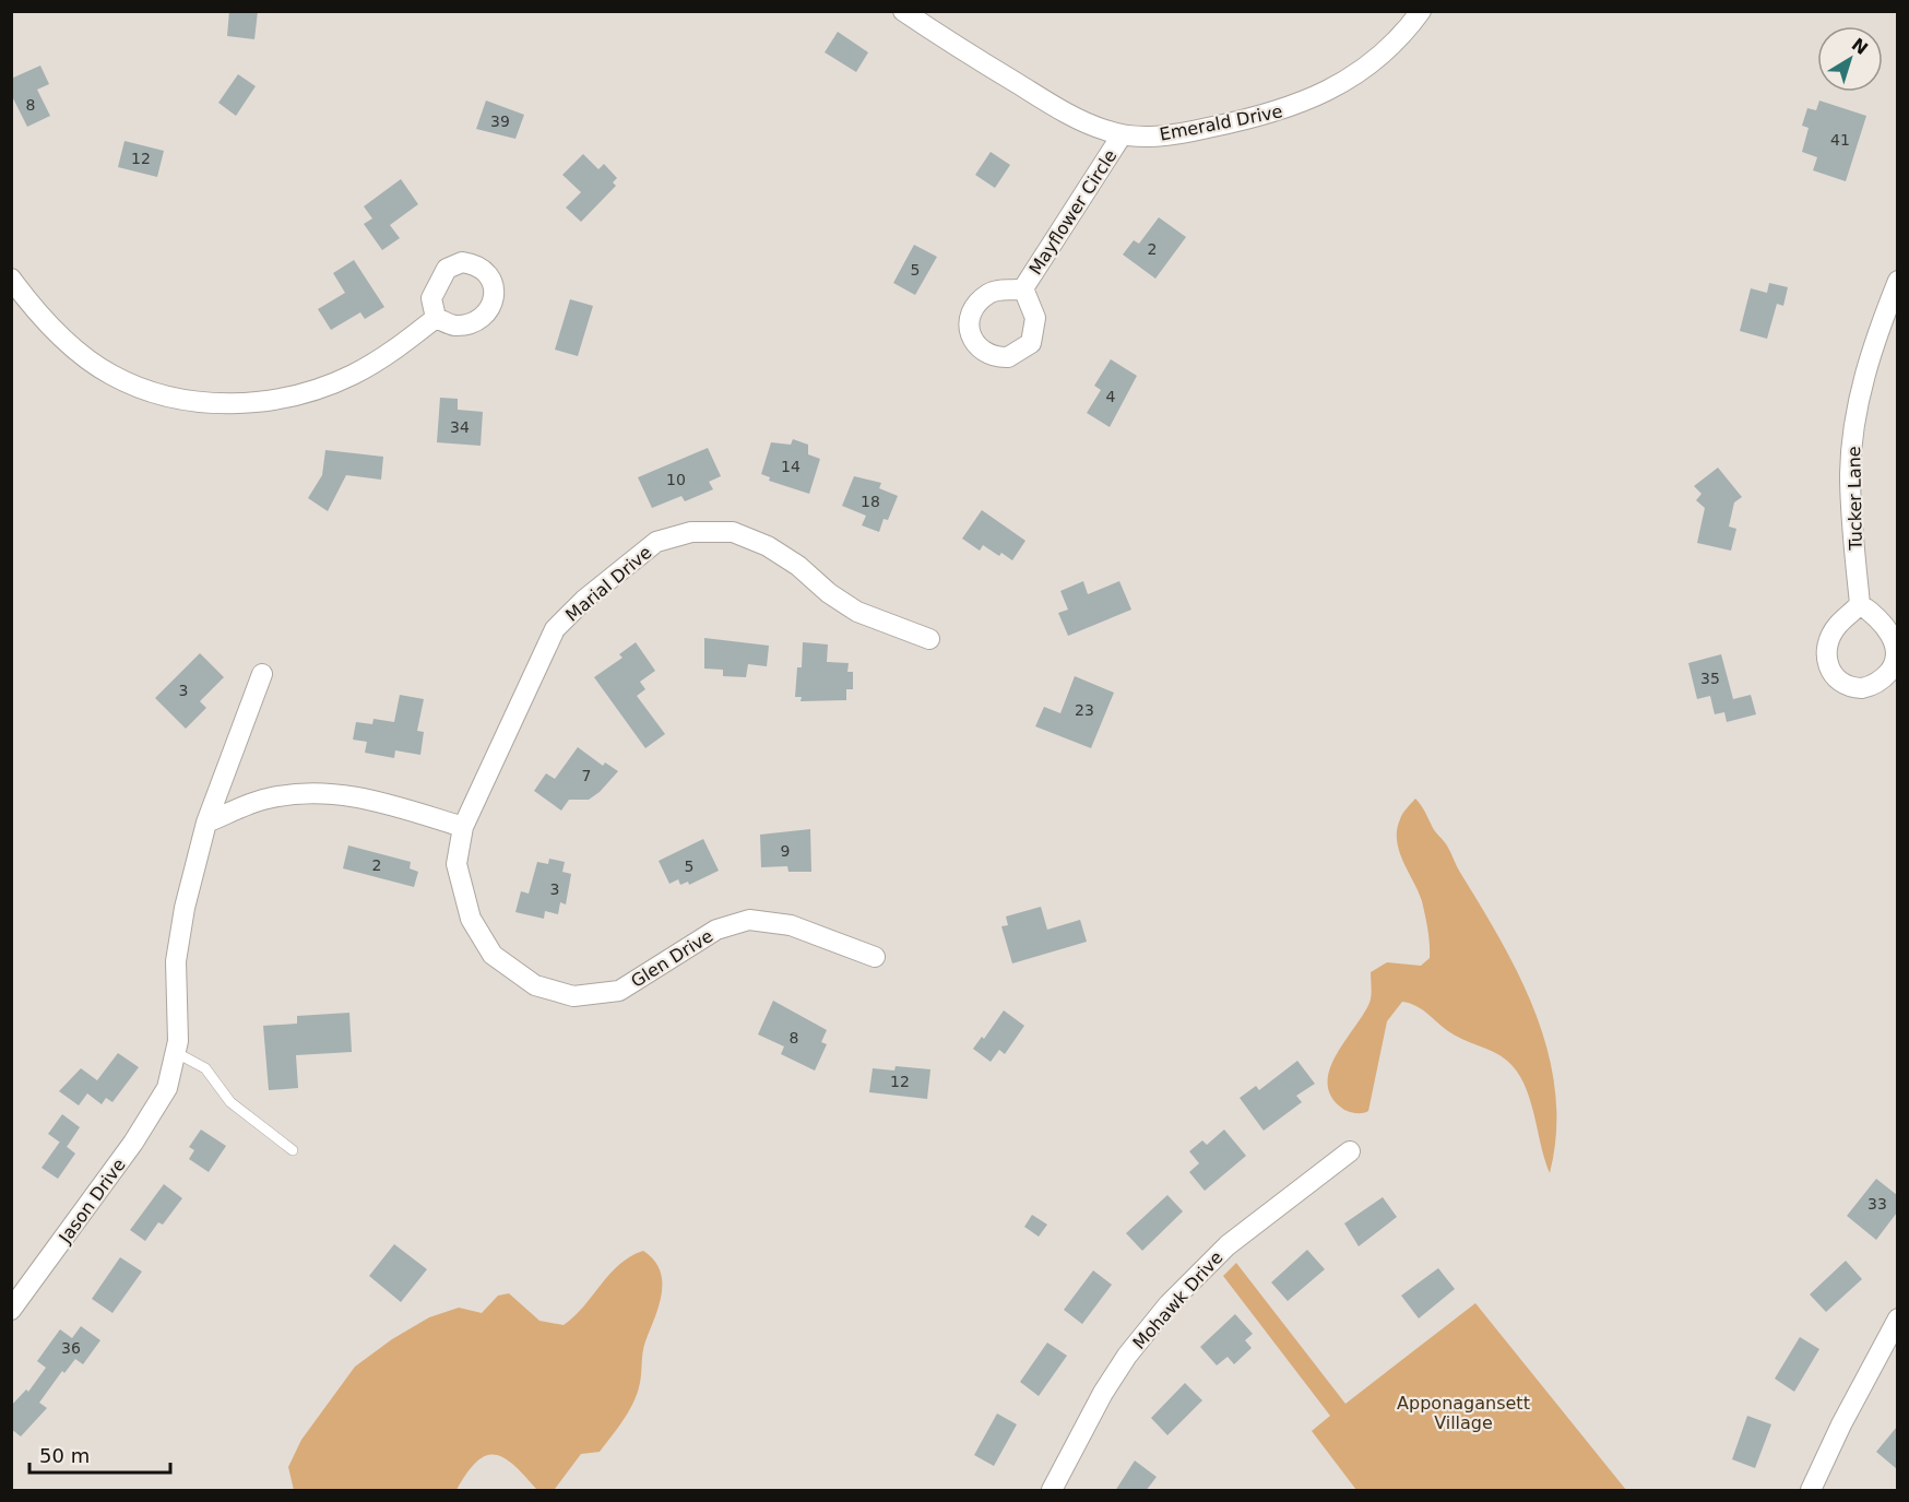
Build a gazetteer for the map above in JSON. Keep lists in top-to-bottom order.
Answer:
{
  "streets": {
    "street": [
      "Emerald Drive",
      "Mayflower Circle",
      "Tucker Lane",
      "Marial Drive",
      "Glen Drive",
      "Jason Drive",
      "Mohawk Drive"
    ]
  },
  "crossings": [
    ["Emerald Drive", "Mayflower Circle"],
    ["Marial Drive", "Glen Drive"]
  ],
  "parks": ["Apponagansett Village"],
  "house_numbers": [
    "8",
    "39",
    "41",
    "12",
    "2",
    "5",
    "4",
    "34",
    "14",
    "10",
    "18",
    "35",
    "3",
    "23",
    "7",
    "9",
    "2",
    "5",
    "3",
    "8",
    "12",
    "33",
    "36"
  ],
  "scale_bar": "50 m",
  "north": "top right"
}
